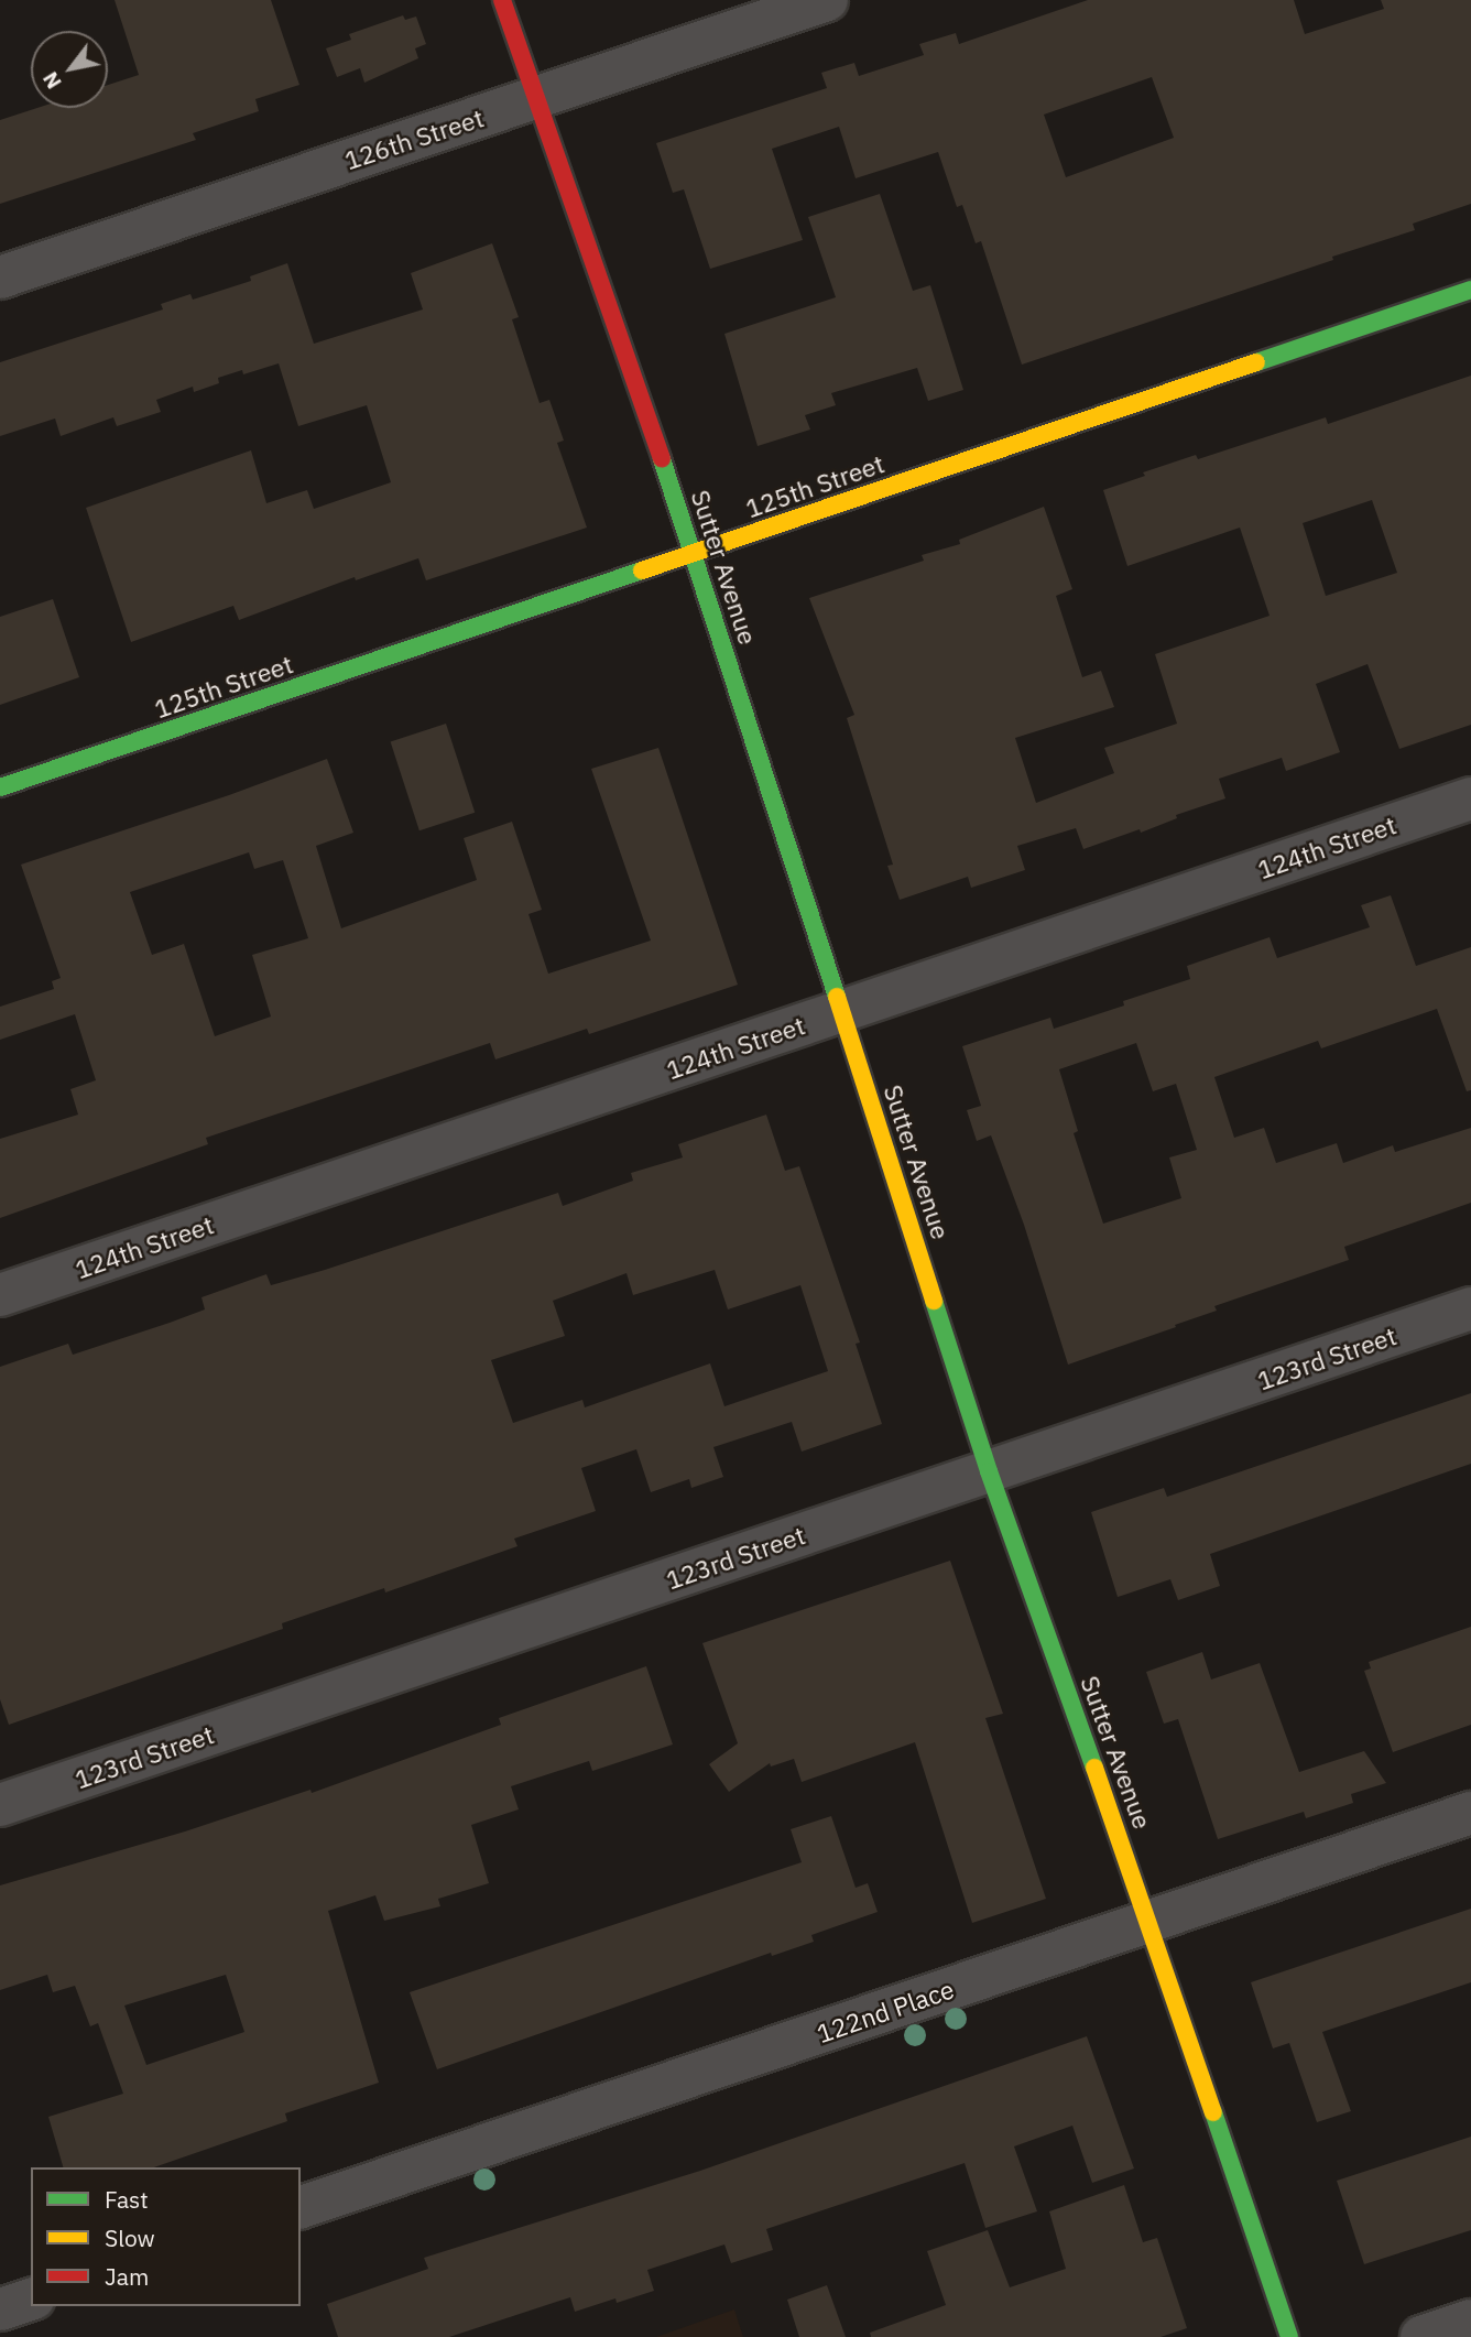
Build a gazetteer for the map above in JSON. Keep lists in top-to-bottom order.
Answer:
{
  "streets": {
    "street": [
      "126th Street",
      "125th Street",
      "Sutter Avenue",
      "124th Street",
      "123rd Street",
      "122nd Place"
    ]
  },
  "crossings": [
    ["126th Street", "Sutter Avenue"],
    ["125th Street", "Sutter Avenue"],
    ["Sutter Avenue", "124th Street"],
    ["Sutter Avenue", "123rd Street"],
    ["Sutter Avenue", "122nd Place"]
  ],
  "legend": ["Fast", "Slow", "Jam"],
  "north": "bottom left"
}
